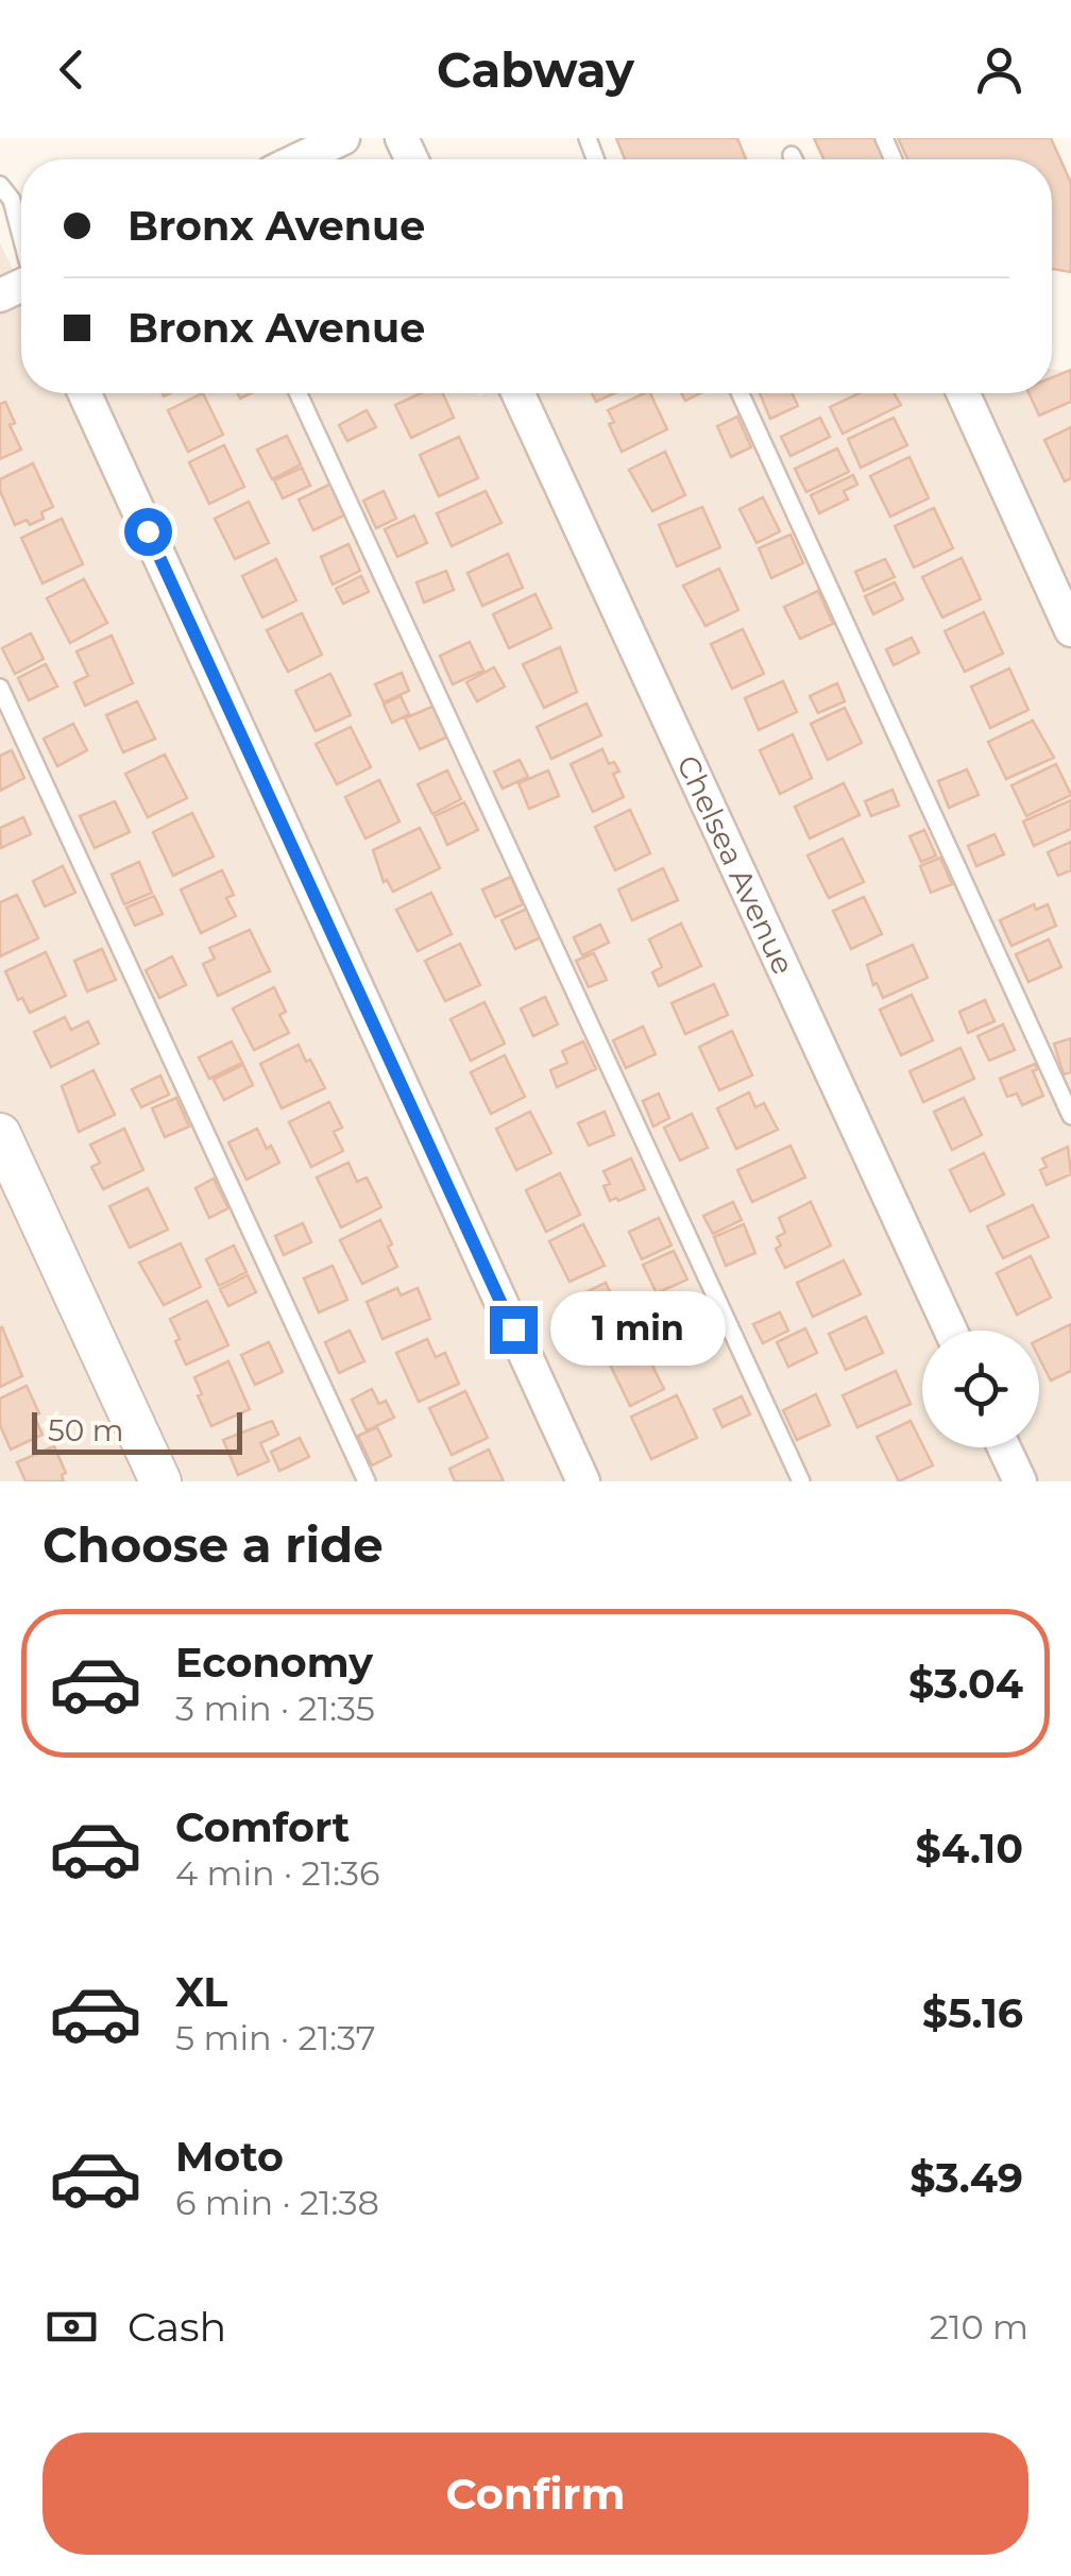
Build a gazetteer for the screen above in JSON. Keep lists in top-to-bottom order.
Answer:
{
  "streets": {
    "street": ["Chelsea Avenue"]
  },
  "scale_bar": "50 m",
  "page": {
    "header": "Cabway",
    "banner": ["Bronx Avenue", "Bronx Avenue"],
    "bubble": "1 min",
    "scale": "50 m",
    "heading": "Choose a ride",
    "list": [
      {
        "name": "Economy",
        "note": "3 min · 21:35",
        "value": "$3.04"
      },
      {
        "name": "Comfort",
        "note": "4 min · 21:36",
        "value": "$4.10"
      },
      {
        "name": "XL",
        "note": "5 min · 21:37",
        "value": "$5.16"
      },
      {
        "name": "Moto",
        "note": "6 min · 21:38",
        "value": "$3.49"
      }
    ],
    "pay": ["Cash", "210 m"],
    "buttons": "Confirm"
  }
}
